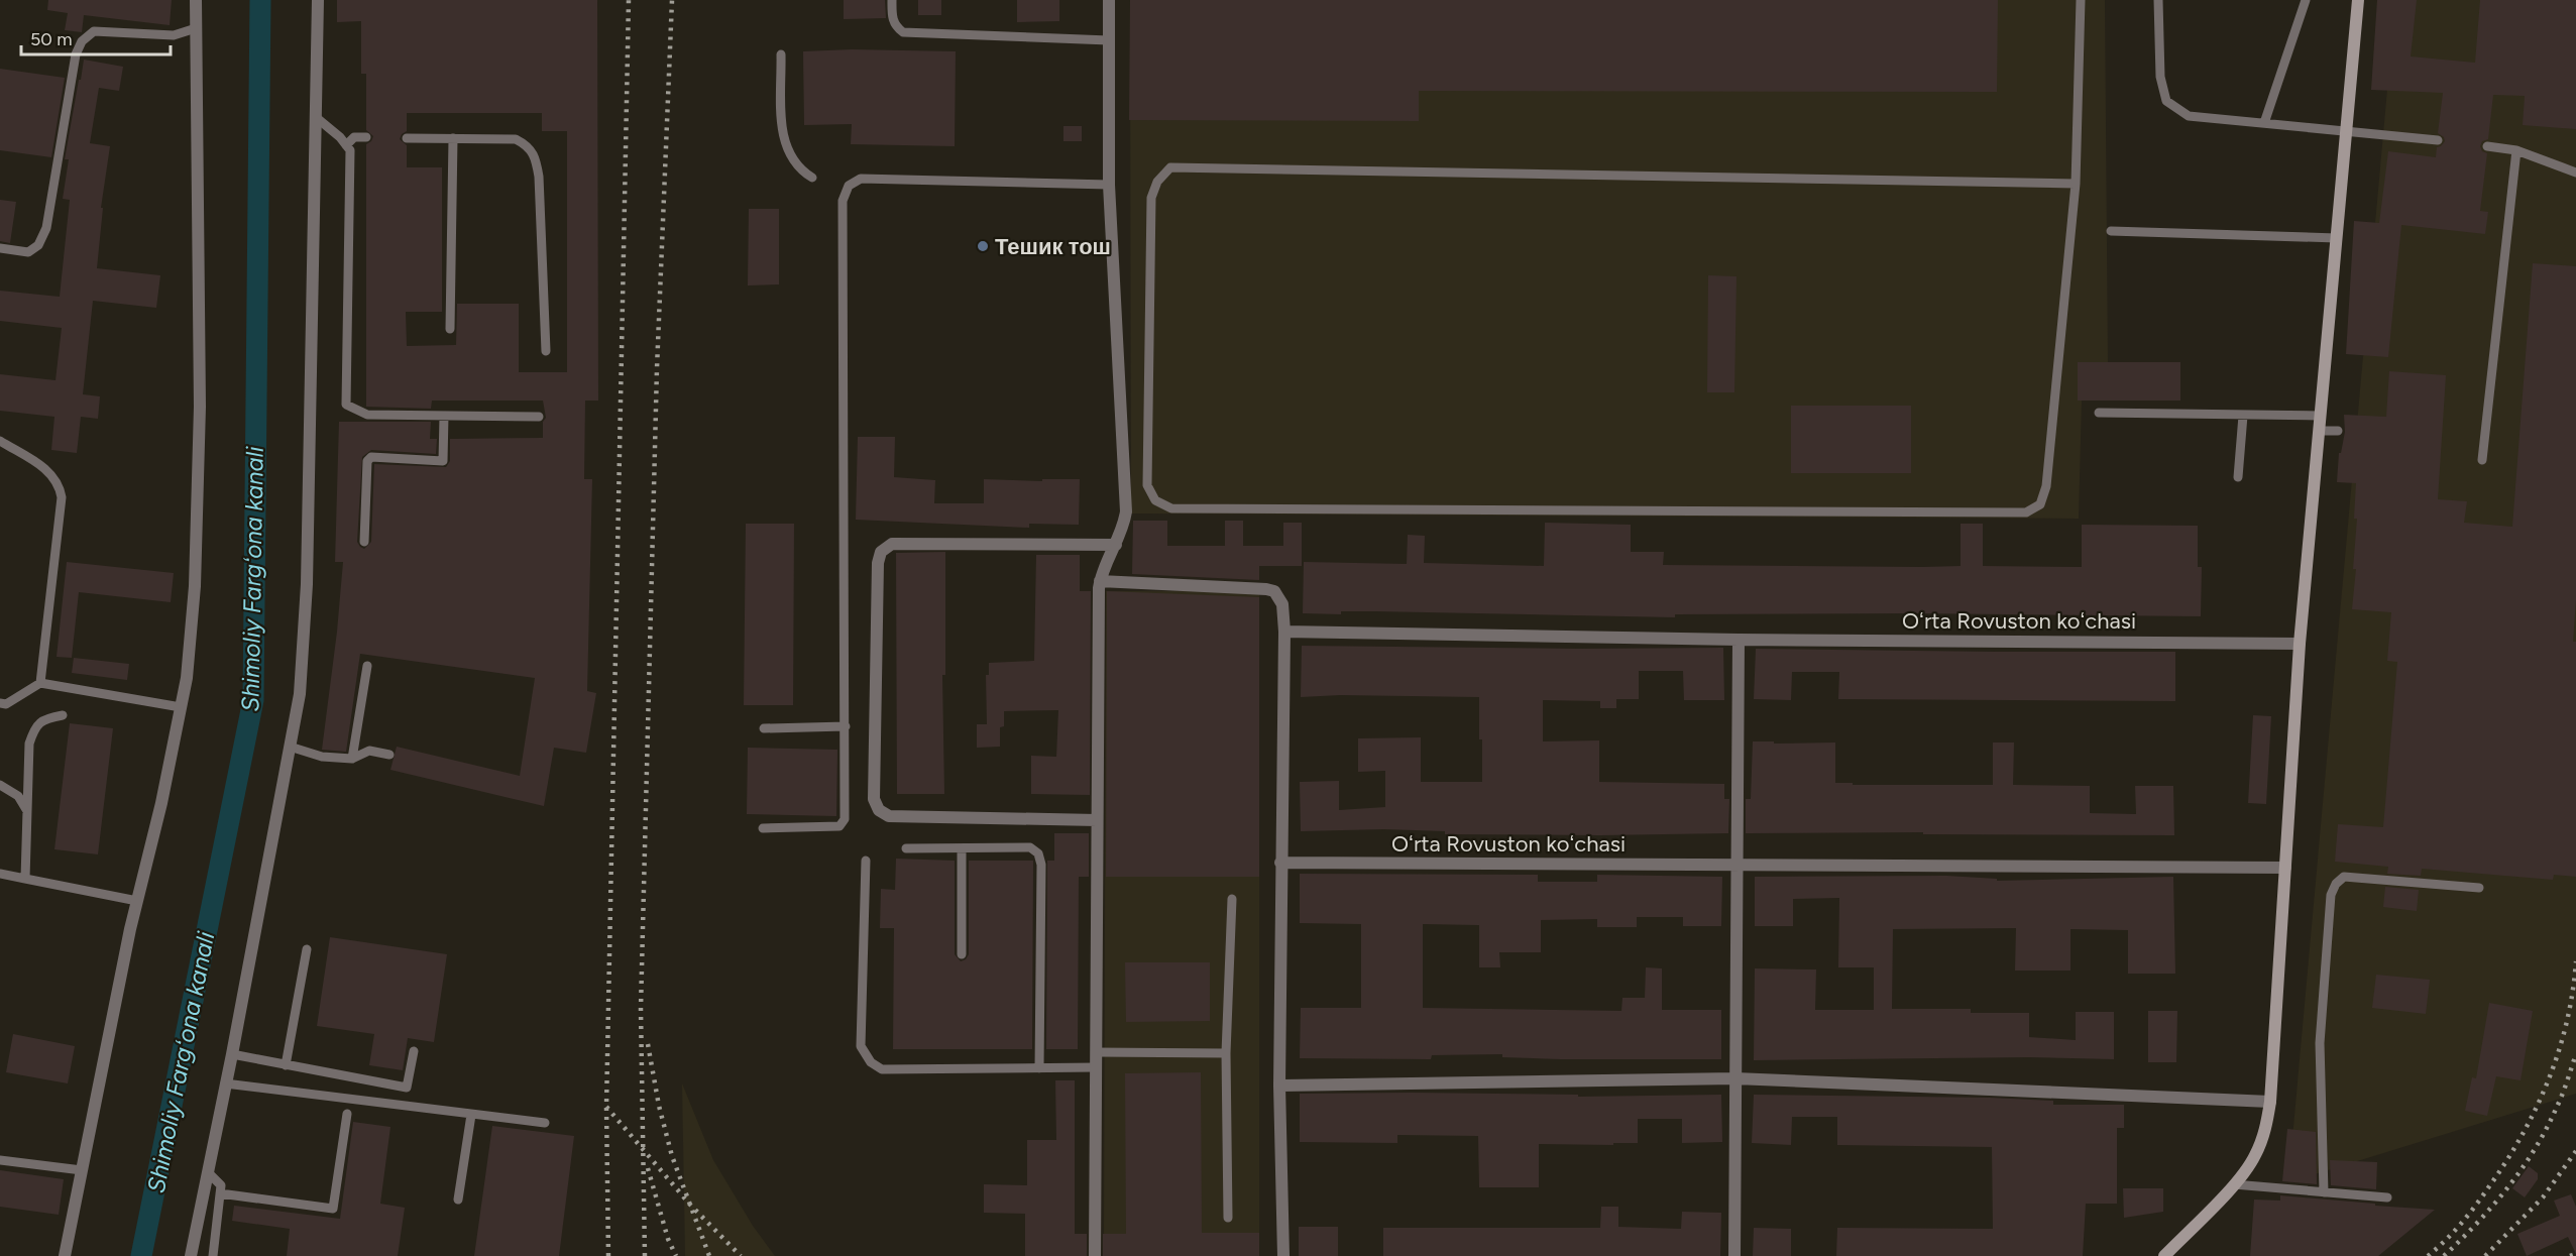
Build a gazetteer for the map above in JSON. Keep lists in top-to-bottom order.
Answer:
{
  "streets": {
    "street": ["Oʻrta Rovuston koʻchasi"]
  },
  "water": ["Shimoliy Fargʻona kanali"],
  "places": ["Тешик тош"],
  "scale_bar": "50 m"
}
